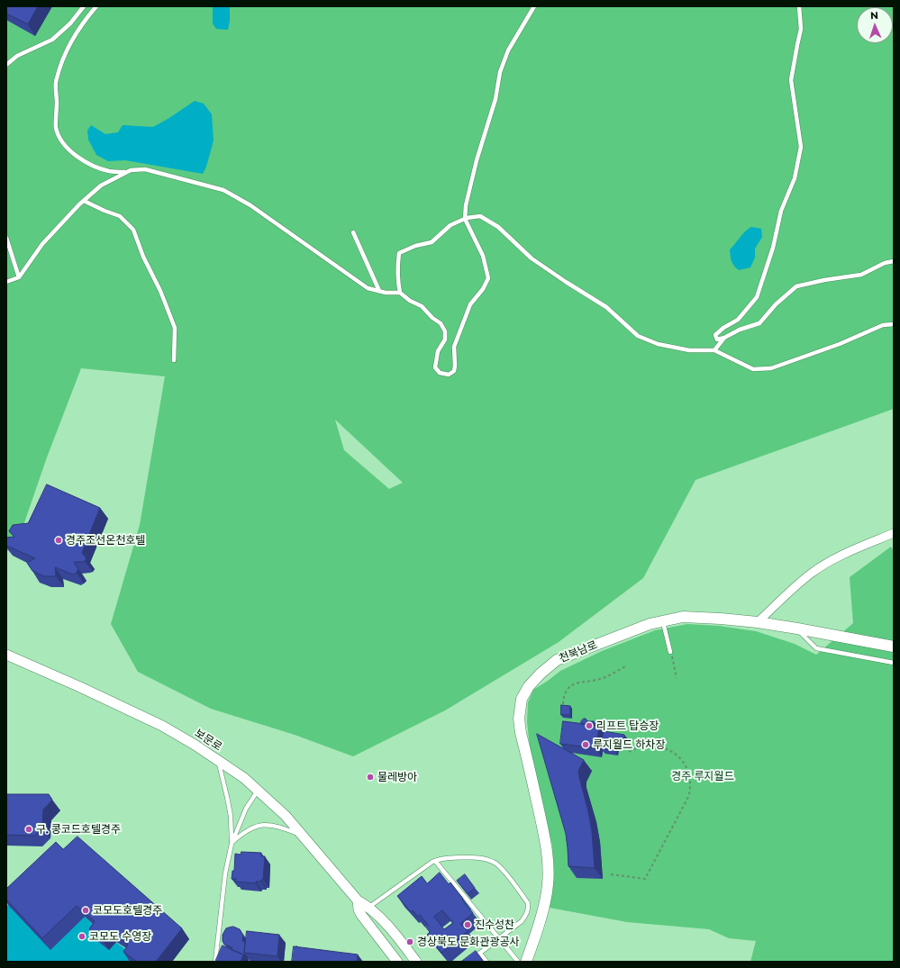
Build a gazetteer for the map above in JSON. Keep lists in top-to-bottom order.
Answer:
{
  "streets": {
    "main road": ["천북남로"],
    "street": ["보문로"]
  },
  "parks": ["경주 루지월드"],
  "places": [
    "경주조선온천호텔",
    "리프트 탑승장",
    "루지월드 하차장",
    "물레방아",
    "구. 콩코드호텔경주",
    "코모도호텔경주",
    "진수성찬",
    "코모도 수영장",
    "경상북도 문화관광공사"
  ],
  "north": "top"
}
